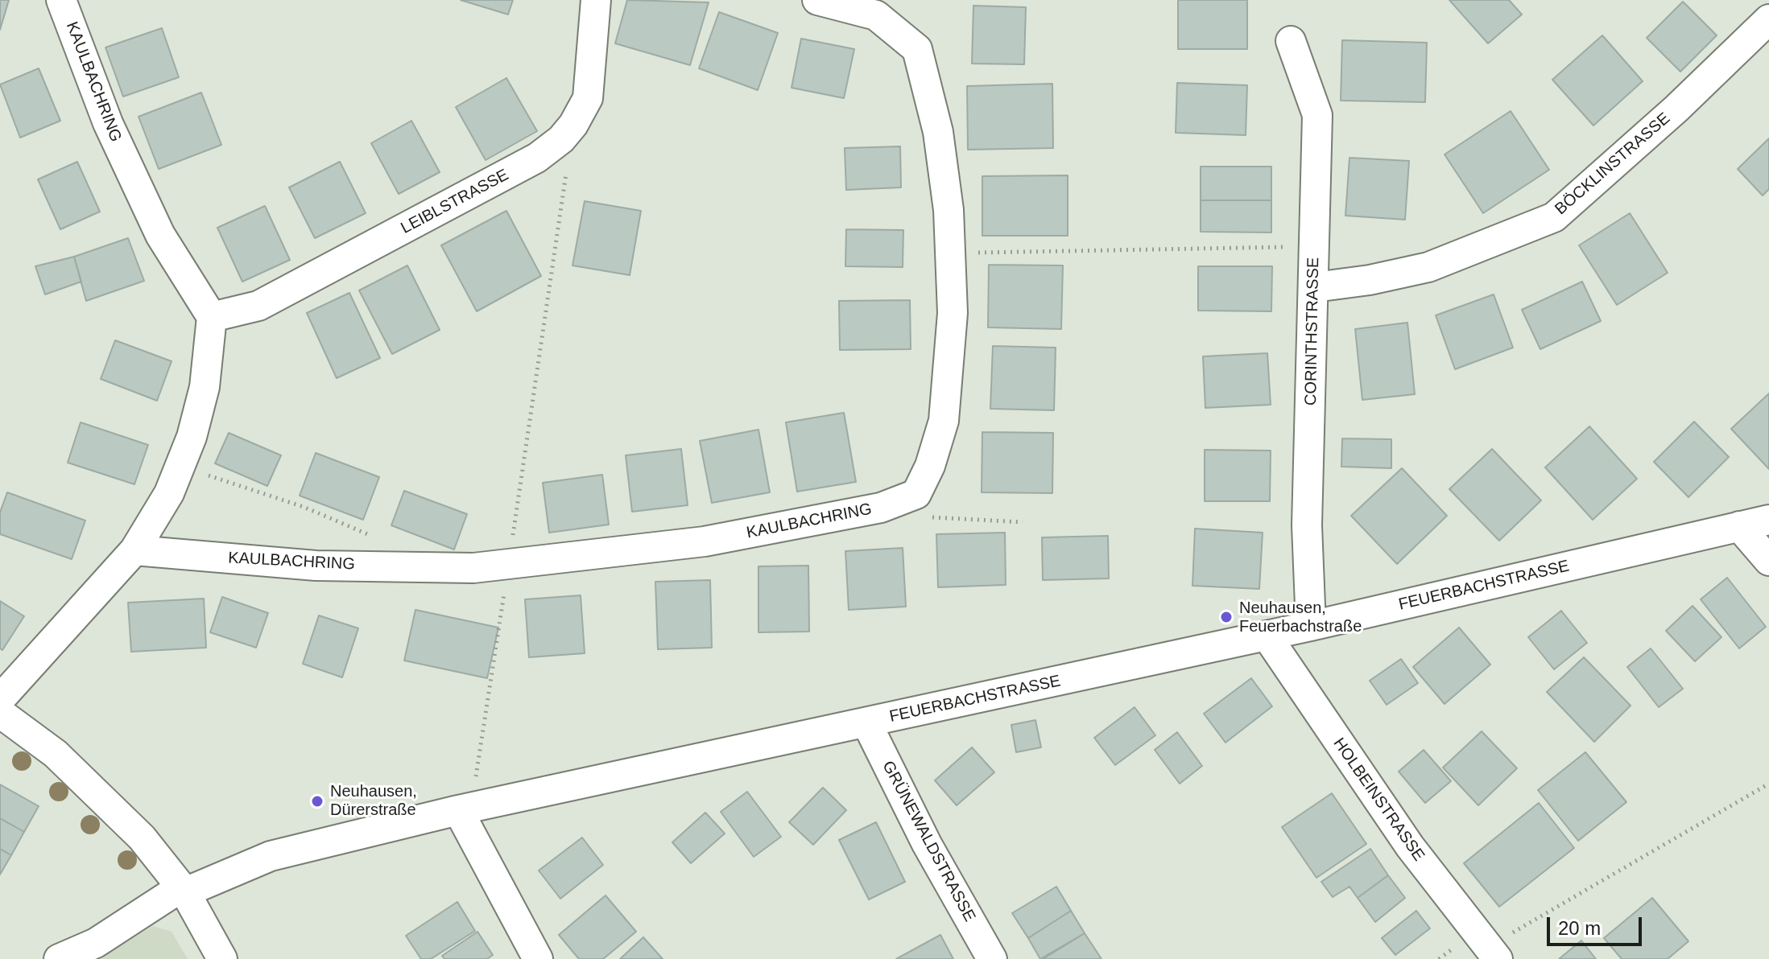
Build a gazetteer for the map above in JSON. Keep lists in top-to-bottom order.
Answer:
{
  "streets": {
    "street": [
      "KAULBACHRING",
      "BÖCKLINSTRASSE",
      "LEIBLSTRASSE",
      "CORINTHSTRASSE",
      "FEUERBACHSTRASSE",
      "HOLBEINSTRASSE",
      "GRÜNEWALDSTRASSE"
    ]
  },
  "crossings": [
    ["KAULBACHRING", "LEIBLSTRASSE"],
    ["BÖCKLINSTRASSE", "CORINTHSTRASSE"],
    ["CORINTHSTRASSE", "FEUERBACHSTRASSE"],
    ["FEUERBACHSTRASSE", "HOLBEINSTRASSE"],
    ["FEUERBACHSTRASSE", "GRÜNEWALDSTRASSE"]
  ],
  "places": ["Neuhausen, Feuerbachstraße", "Neuhausen, Dürerstraße"],
  "scale_bar": "20 m"
}
